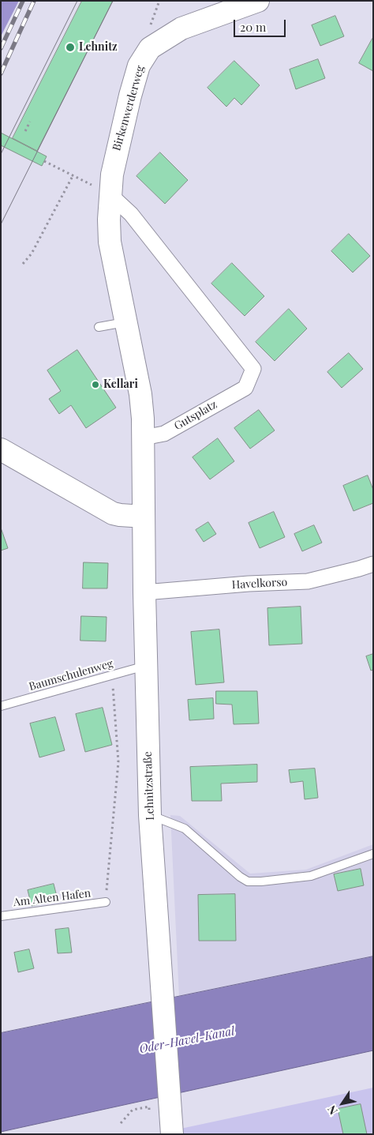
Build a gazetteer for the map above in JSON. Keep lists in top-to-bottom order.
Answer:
{
  "streets": {
    "main road": ["Birkenwerderweg", "Lehnitzstraße"],
    "street": ["Gutsplatz", "Havelkorso"],
    "lane": ["Baumschulenweg", "Am Alten Hafen"]
  },
  "crossings": [
    ["Birkenwerderweg", "Gutsplatz"],
    ["Gutsplatz", "Lehnitzstraße"],
    ["Havelkorso", "Lehnitzstraße"],
    ["Baumschulenweg", "Lehnitzstraße"]
  ],
  "water": ["Oder-Havel-Kanal"],
  "places": ["Lehnitz", "Kellari"],
  "scale_bar": "20 m",
  "north": "bottom left"
}
